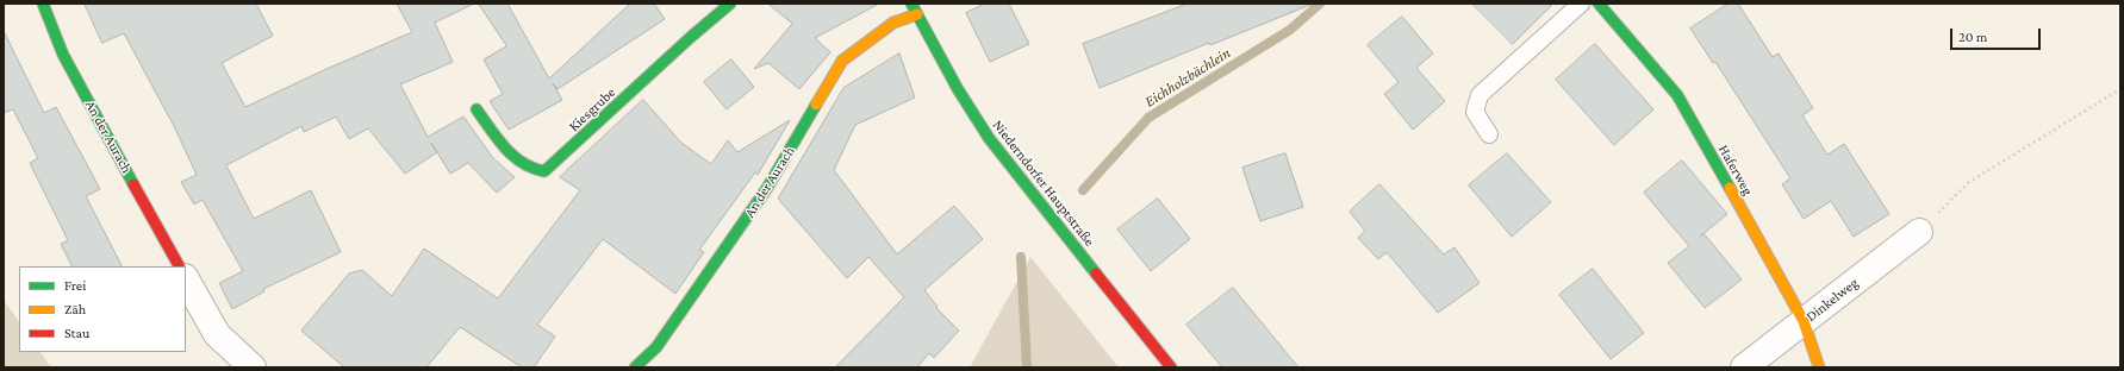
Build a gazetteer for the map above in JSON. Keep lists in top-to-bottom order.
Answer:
{
  "streets": {
    "street": [
      "Kiesgrube",
      "An der Aurach",
      "Haferweg",
      "Niederndorfer Hauptstraße",
      "Dinkelweg"
    ]
  },
  "crossings": [
    ["An der Aurach", "Niederndorfer Hauptstraße"],
    ["Haferweg", "Dinkelweg"]
  ],
  "water": ["Eichholzbächlein"],
  "legend": ["Frei", "Zäh", "Stau"],
  "scale_bar": "20 m"
}
